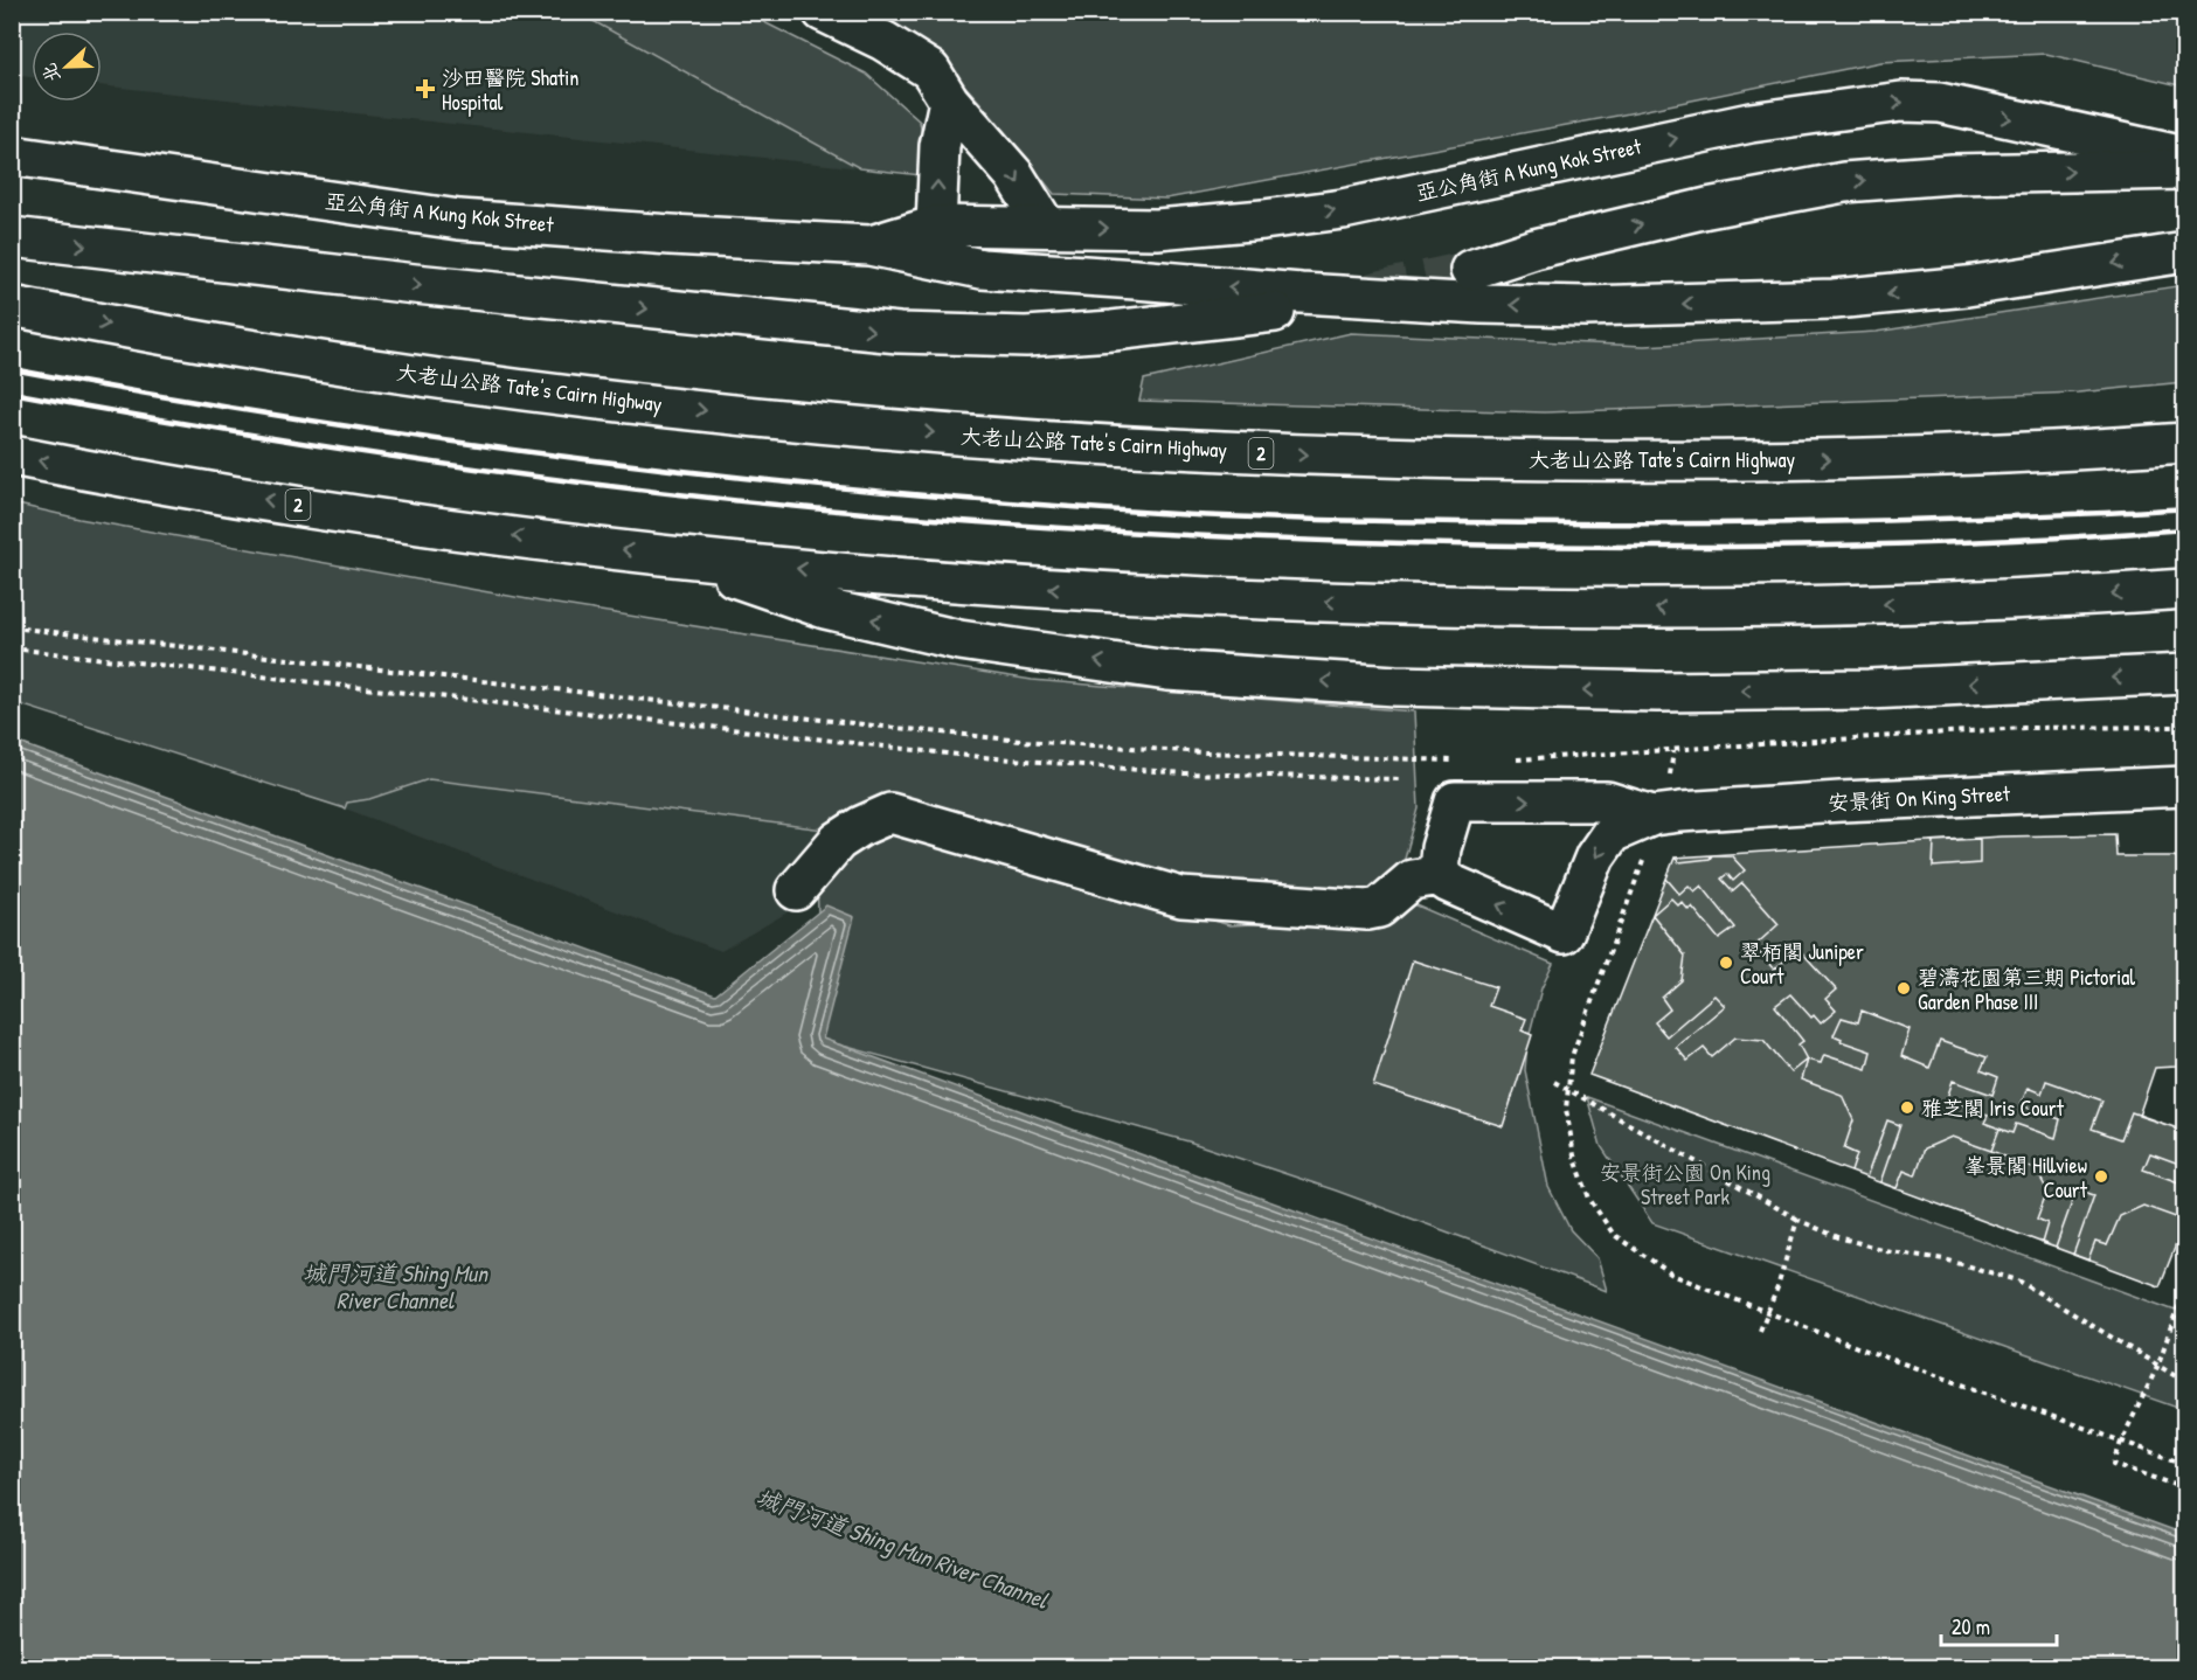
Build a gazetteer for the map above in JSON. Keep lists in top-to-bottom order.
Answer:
{
  "streets": {
    "main road": [
      "亞公角街 A Kung Kok Street",
      "大老山公路 Tate's Cairn Highway",
      "2",
      "安景街 On King Street"
    ]
  },
  "water": ["城門河道 Shing Mun River Channel"],
  "parks": ["安景街公園 On King Street Park"],
  "places": {
    "health": ["沙田醫院 Shatin Hospital"],
    "other": [
      "翠栢閣 Juniper Court",
      "碧濤花園第三期 Pictorial Garden Phase III",
      "雅芝閣 Iris Court",
      "峯景閣 Hillview Court"
    ]
  },
  "scale_bar": "20 m",
  "north": "left"
}
